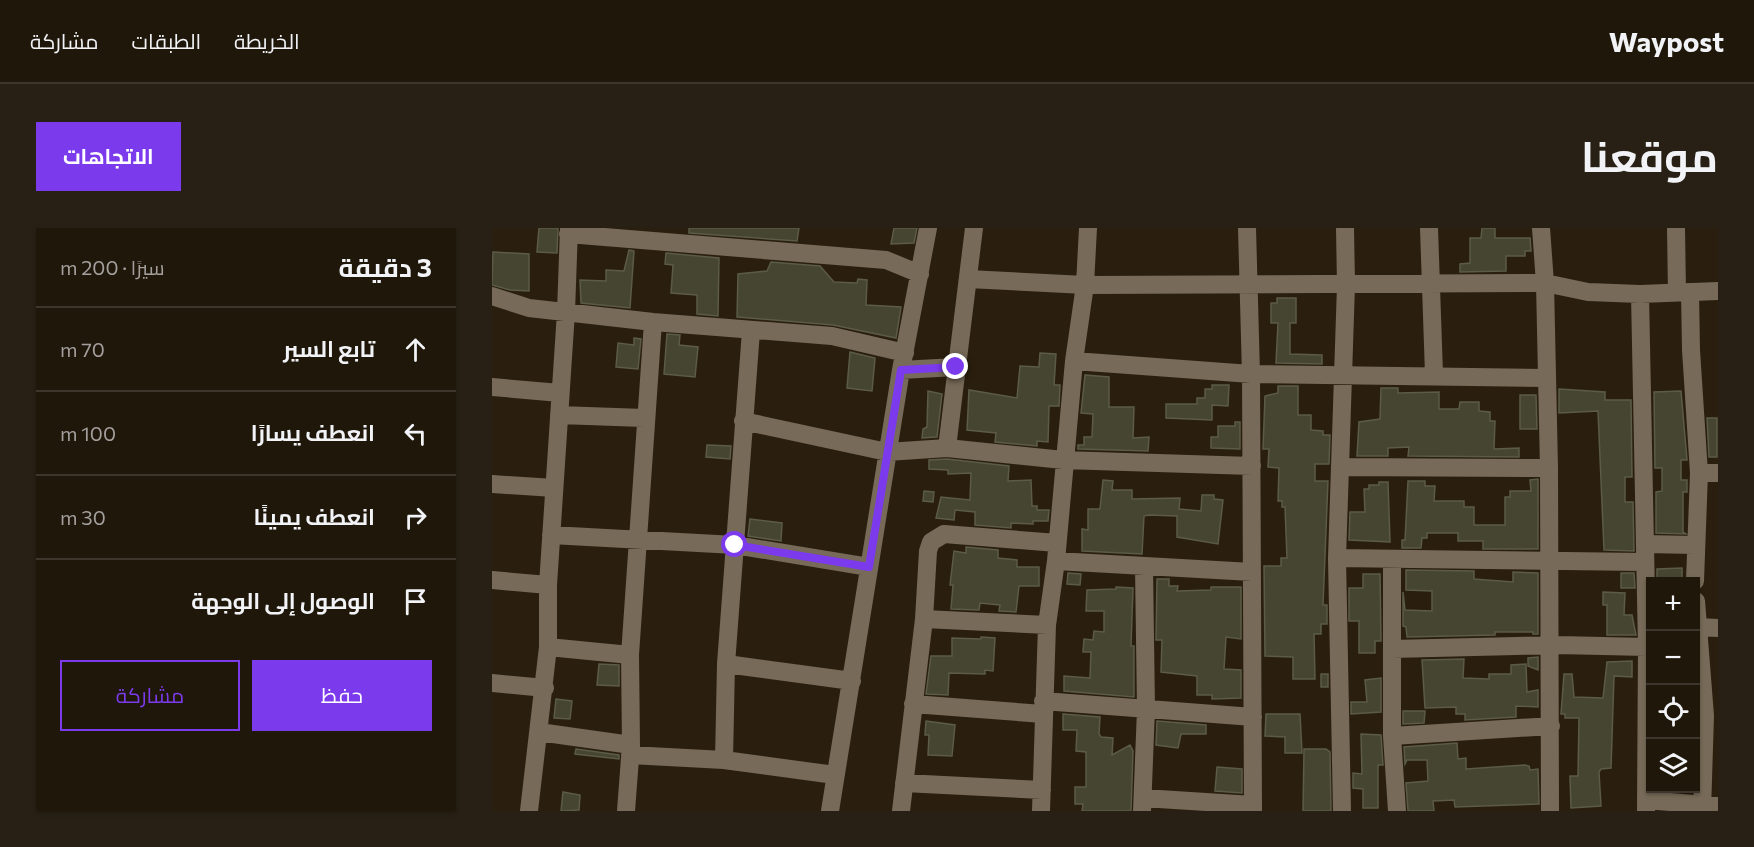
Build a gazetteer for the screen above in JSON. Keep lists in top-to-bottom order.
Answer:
{
  "page": {
    "header": "Waypost",
    "nav": ["الخريطة", "الطبقات", "مشاركة"],
    "title": "موقعنا",
    "buttons": [
      "الاتجاهات",
      ["حفظ", "مشاركة"]
    ],
    "heading": ["3 دقيقة", "سيرًا · 200 m"],
    "list": [
      ["تابع السير", "70 m"],
      ["انعطف يسارًا", "100 m"],
      ["انعطف يمينًا", "30 m"],
      "الوصول إلى الوجهة"
    ],
    "map_buttons": ["+", "−"]
  }
}
